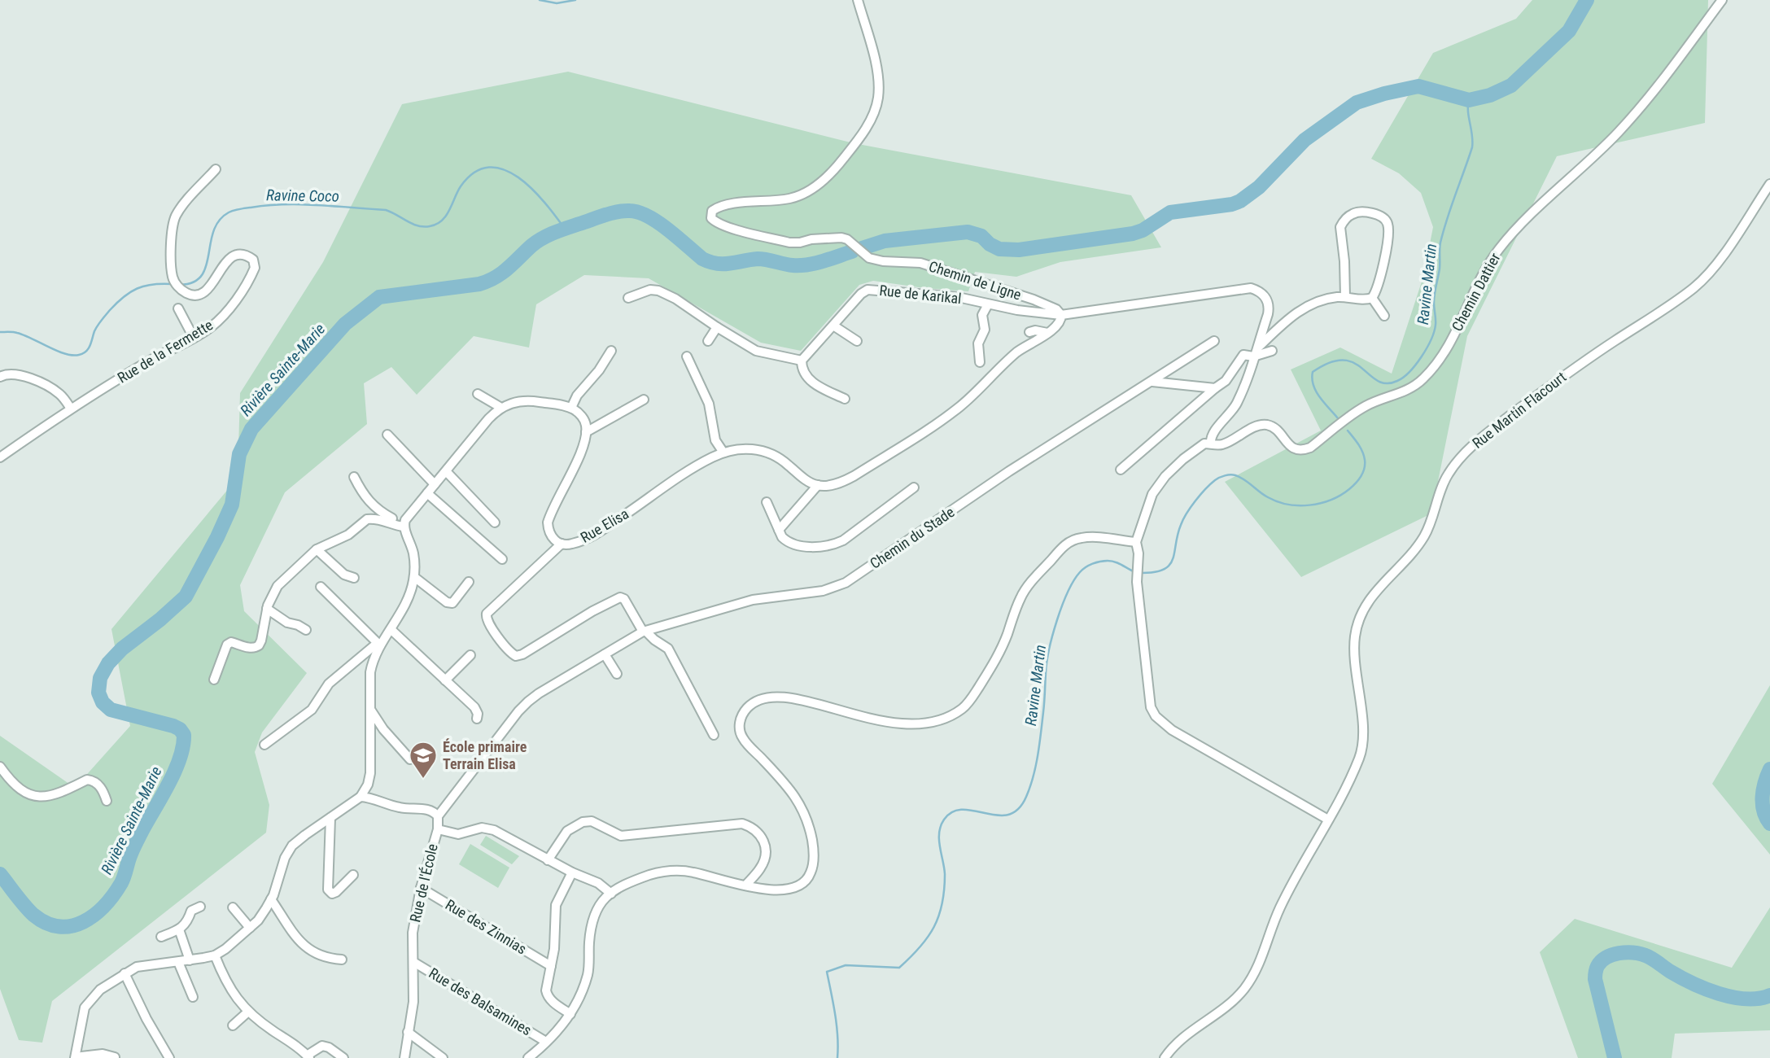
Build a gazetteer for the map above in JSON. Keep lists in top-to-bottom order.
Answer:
{
  "streets": {
    "street": [
      "Chemin de Ligne",
      "Chemin Dattier",
      "Rue de Karikal",
      "Rue de la Fermette",
      "Rue Martin Flacourt",
      "Rue Elisa",
      "Chemin du Stade",
      "Rue de l'École",
      "Rue des Zinnias",
      "Rue des Balsamines"
    ]
  },
  "crossings": [
    ["Chemin de Ligne", "Rue de Karikal"],
    ["Chemin du Stade", "Rue de l'École"],
    ["Rue de l'École", "Rue des Zinnias"],
    ["Rue de l'École", "Rue des Balsamines"]
  ],
  "water": ["Ravine Coco", "Ravine Martin", "Rivière Sainte-Marie"],
  "places": {
    "school or university": ["École primaire Terrain Elisa"]
  }
}
